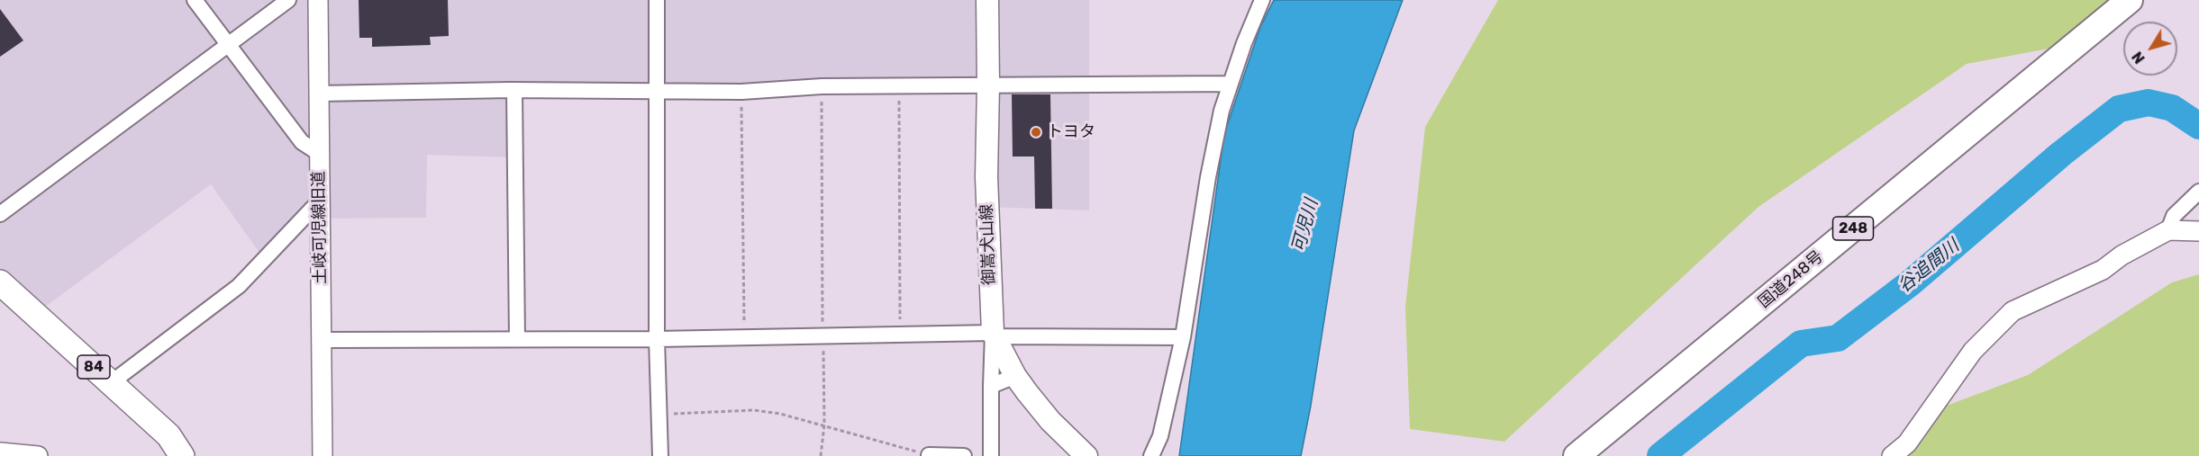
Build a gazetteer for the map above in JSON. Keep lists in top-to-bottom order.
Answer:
{
  "streets": {
    "highway": ["248", "国道248号"],
    "main road": ["御嵩犬山線", "84"],
    "street": ["土岐可児線旧道"]
  },
  "water": ["可児川", "谷追間川"],
  "places": ["トヨタ"],
  "north": "bottom left"
}
